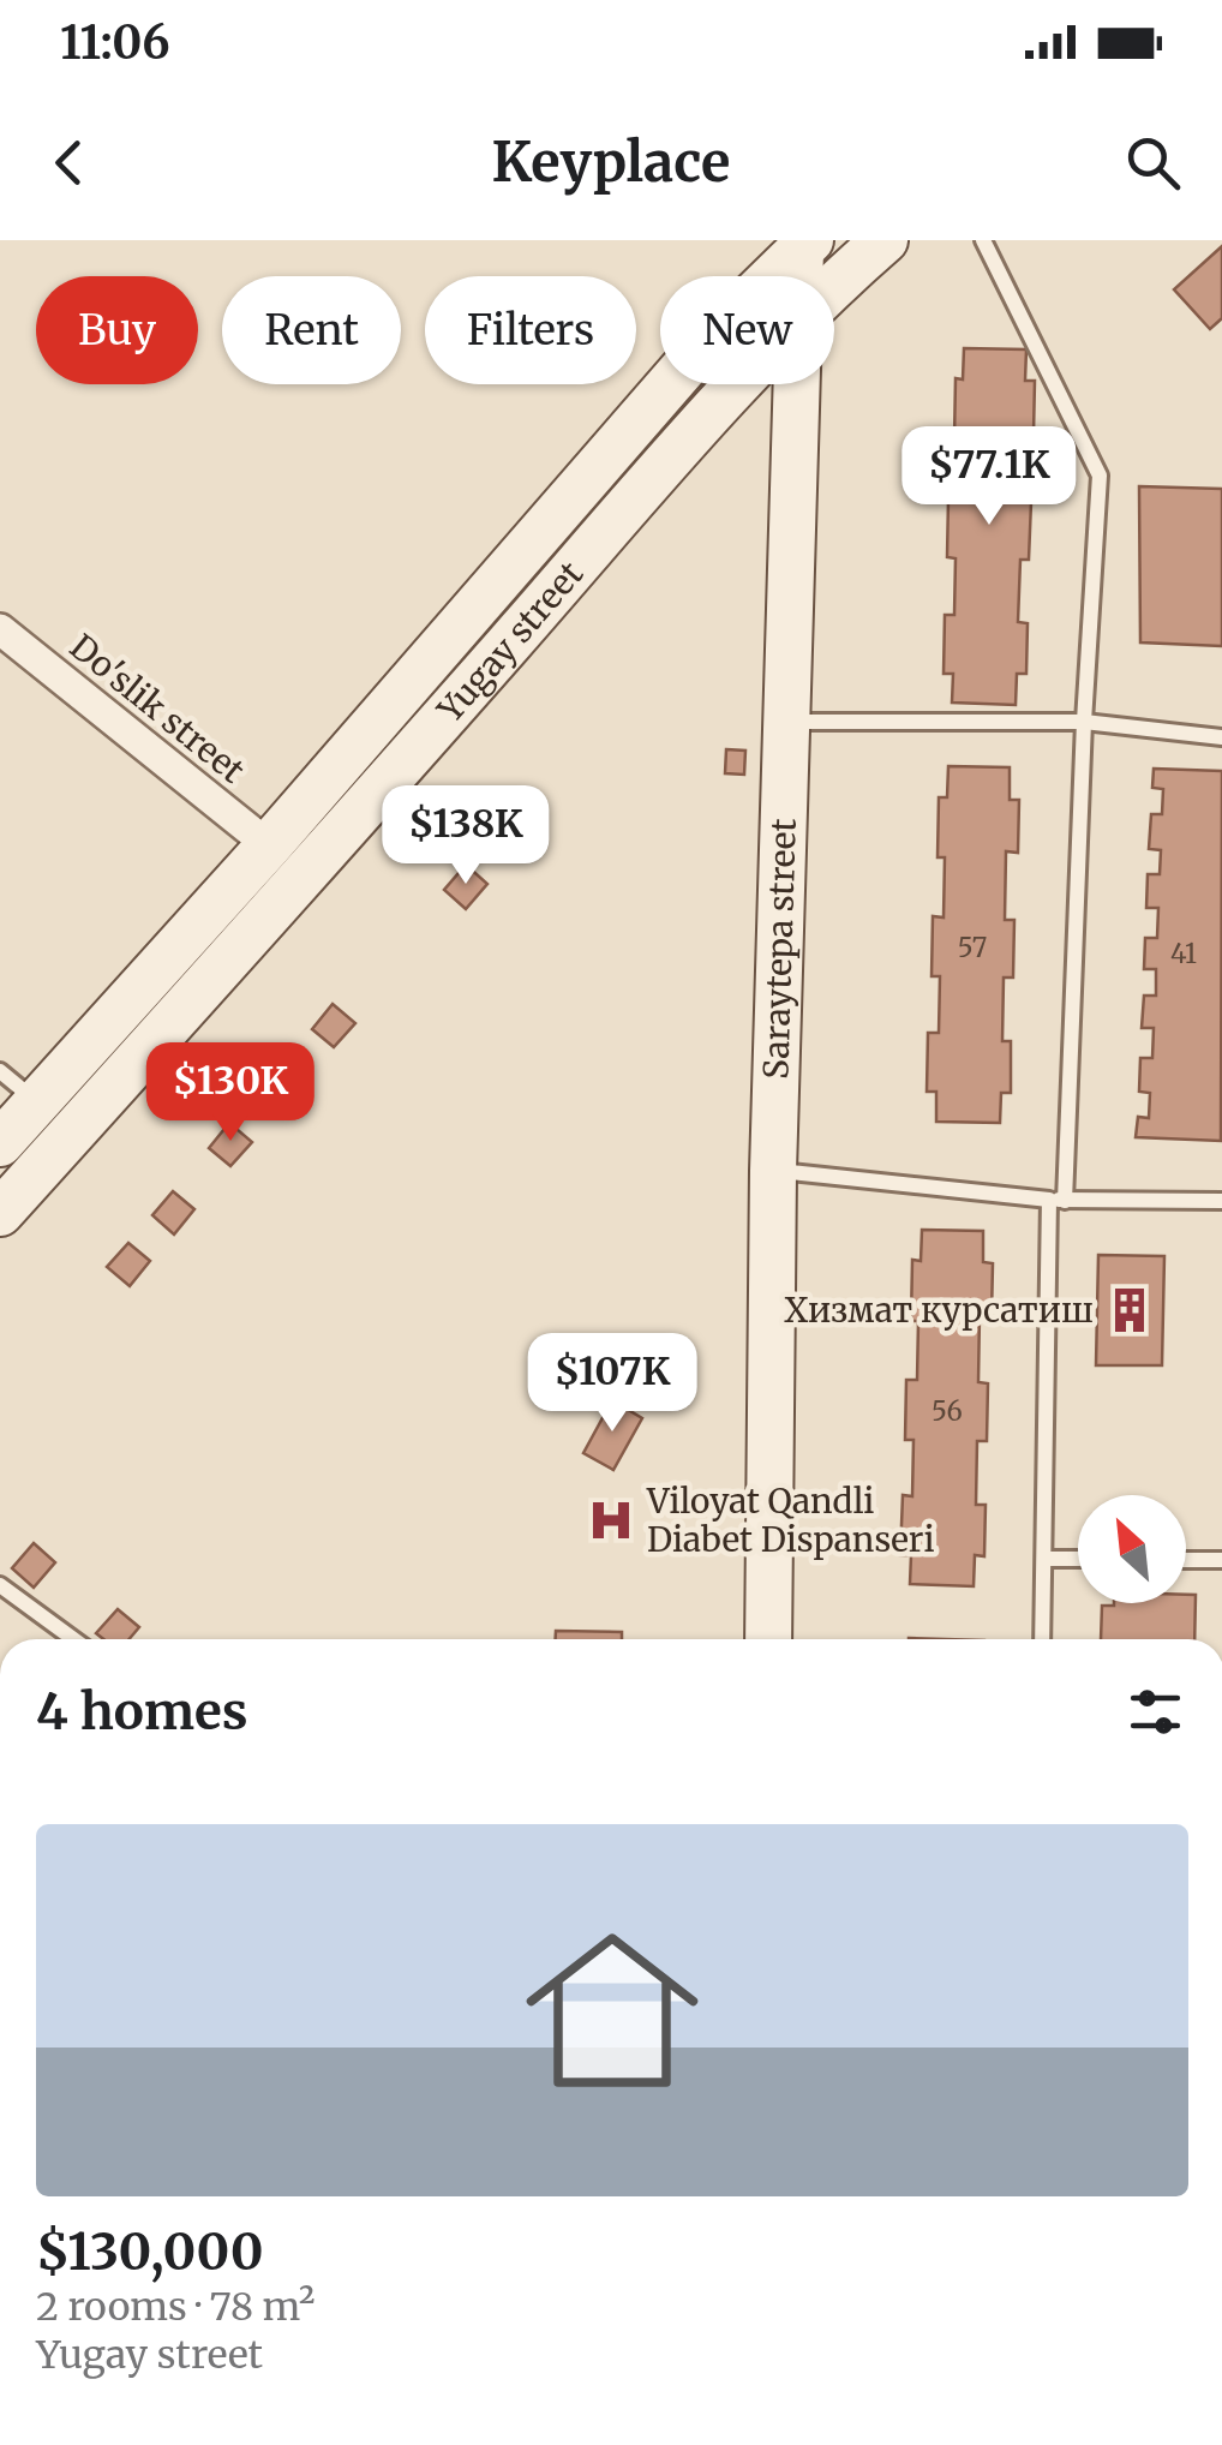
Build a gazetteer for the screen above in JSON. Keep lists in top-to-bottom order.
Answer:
{
  "streets": {
    "main road": ["Yugay street", "Saraytepa street"],
    "street": ["Do'slik street"]
  },
  "crossings": [
    ["Yugay street", "Do'slik street"],
    ["Yugay street", "Saraytepa street"]
  ],
  "places": {
    "building": ["Хизмат курсатиш"],
    "hospital": ["Viloyat Qandli Diabet Dispanseri"]
  },
  "house_numbers": ["57", "41", "56"],
  "north": "top left",
  "page": {
    "status": "11:06",
    "header": "Keyplace",
    "chip": [
      "Buy",
      "Rent",
      "Filters",
      "New"
    ],
    "price": [
      "$77.1K",
      "$138K",
      "$130K",
      "$107K"
    ],
    "heading": "4 homes",
    "list": [
      {
        "name": "$130,000",
        "note": "2 rooms · 78 m² · Yugay street"
      }
    ]
  }
}
